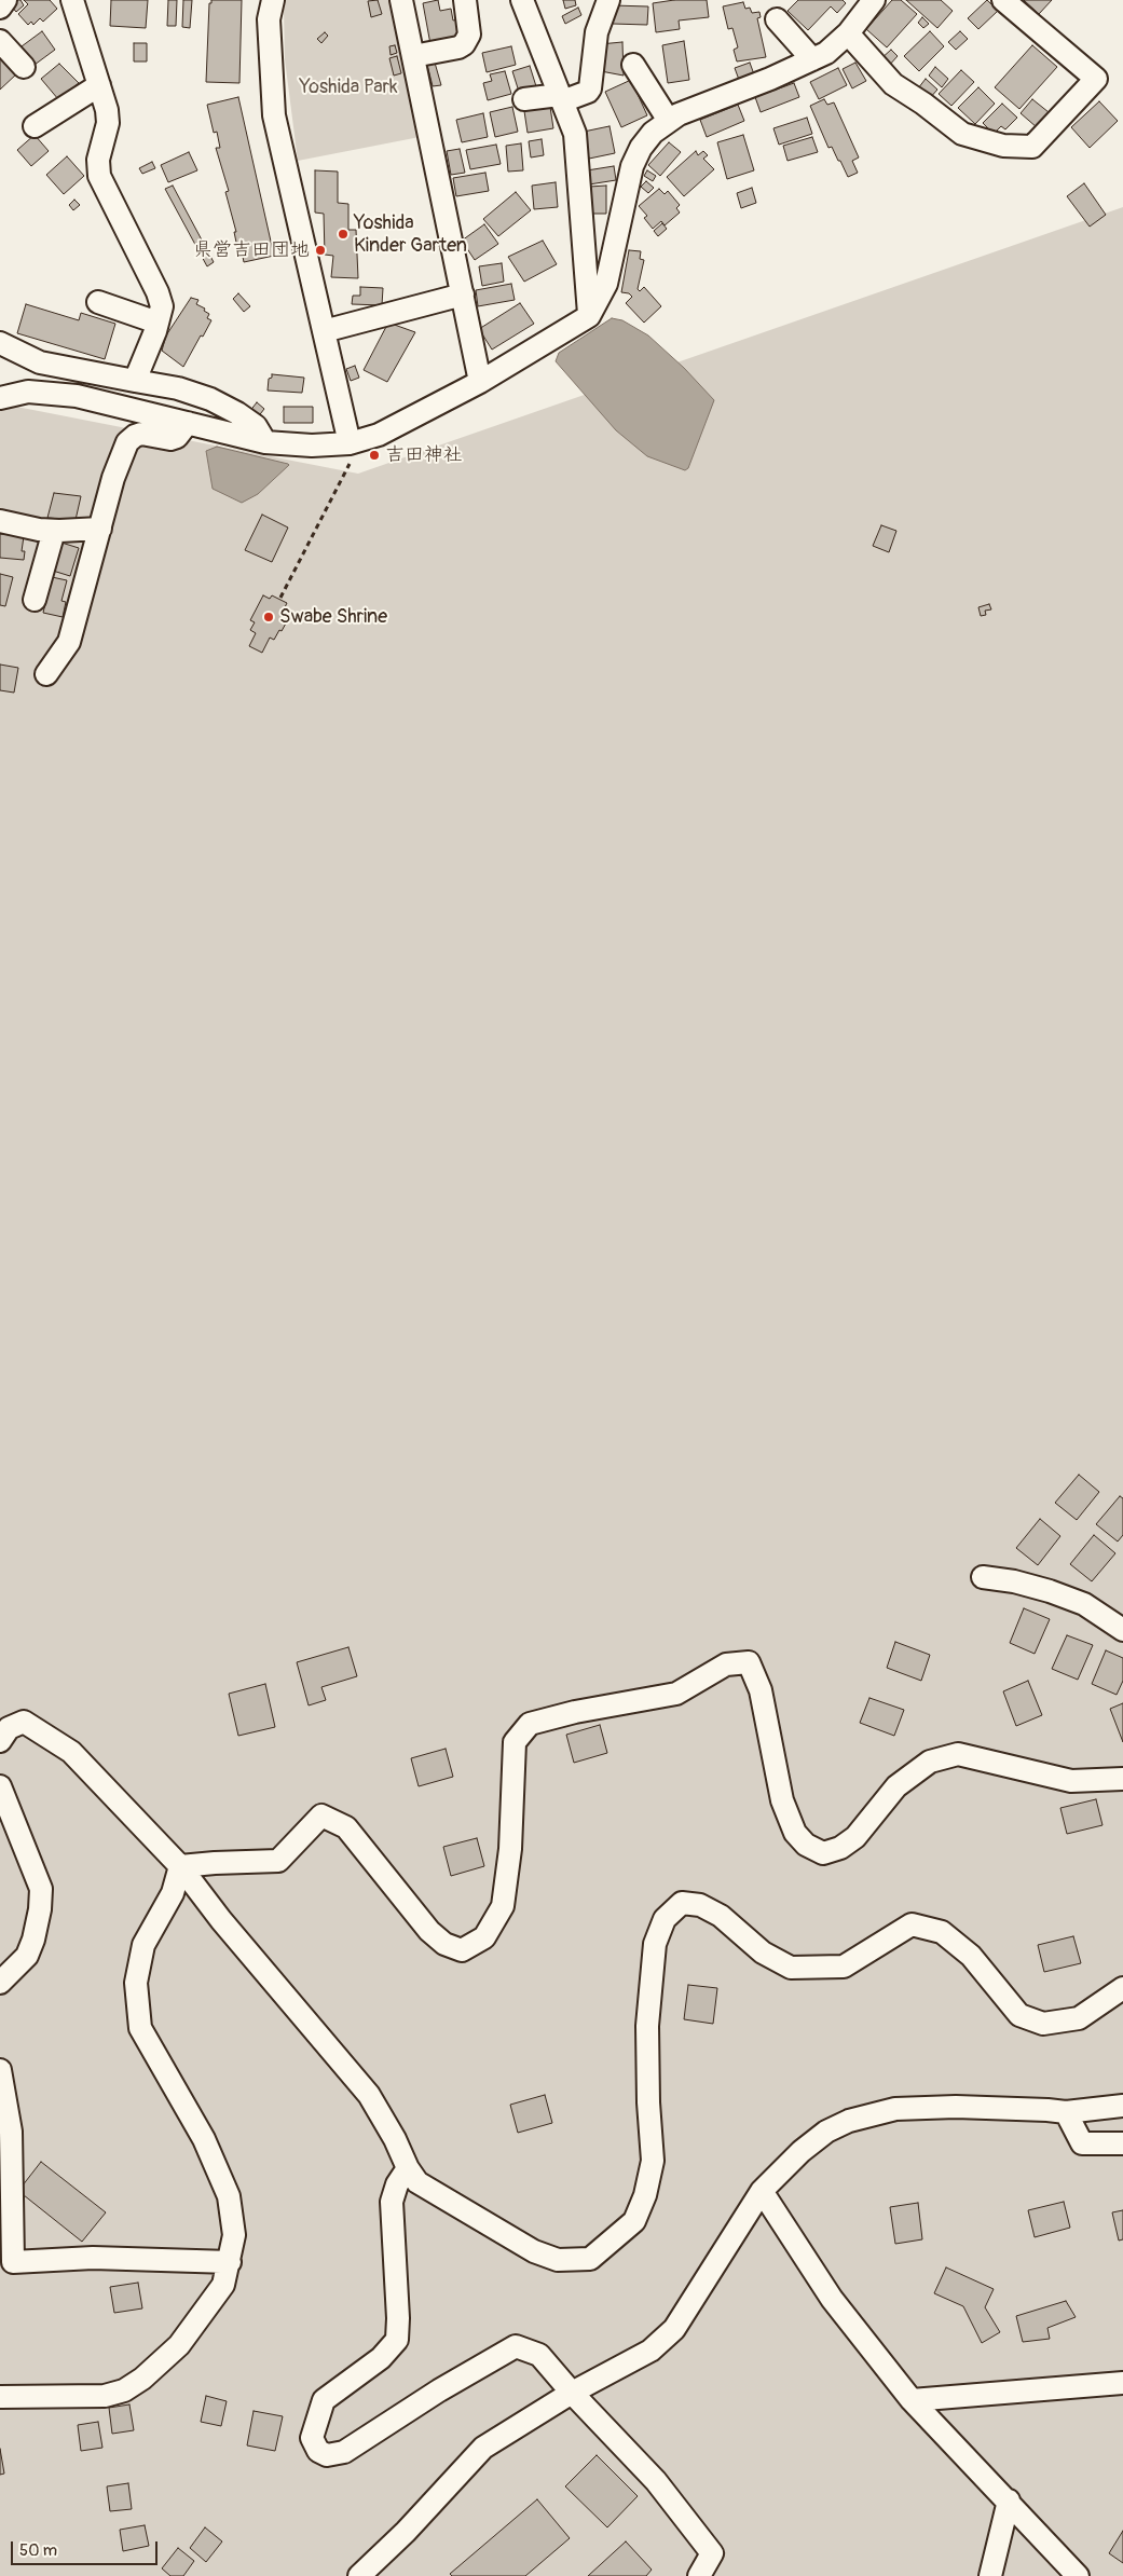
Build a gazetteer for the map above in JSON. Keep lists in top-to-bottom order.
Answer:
{
  "parks": ["Yoshida Park"],
  "places": [
    "Yoshida Kinder Garten",
    "県営吉田団地",
    "吉田神社",
    "Swabe Shrine"
  ],
  "scale_bar": "50 m"
}
